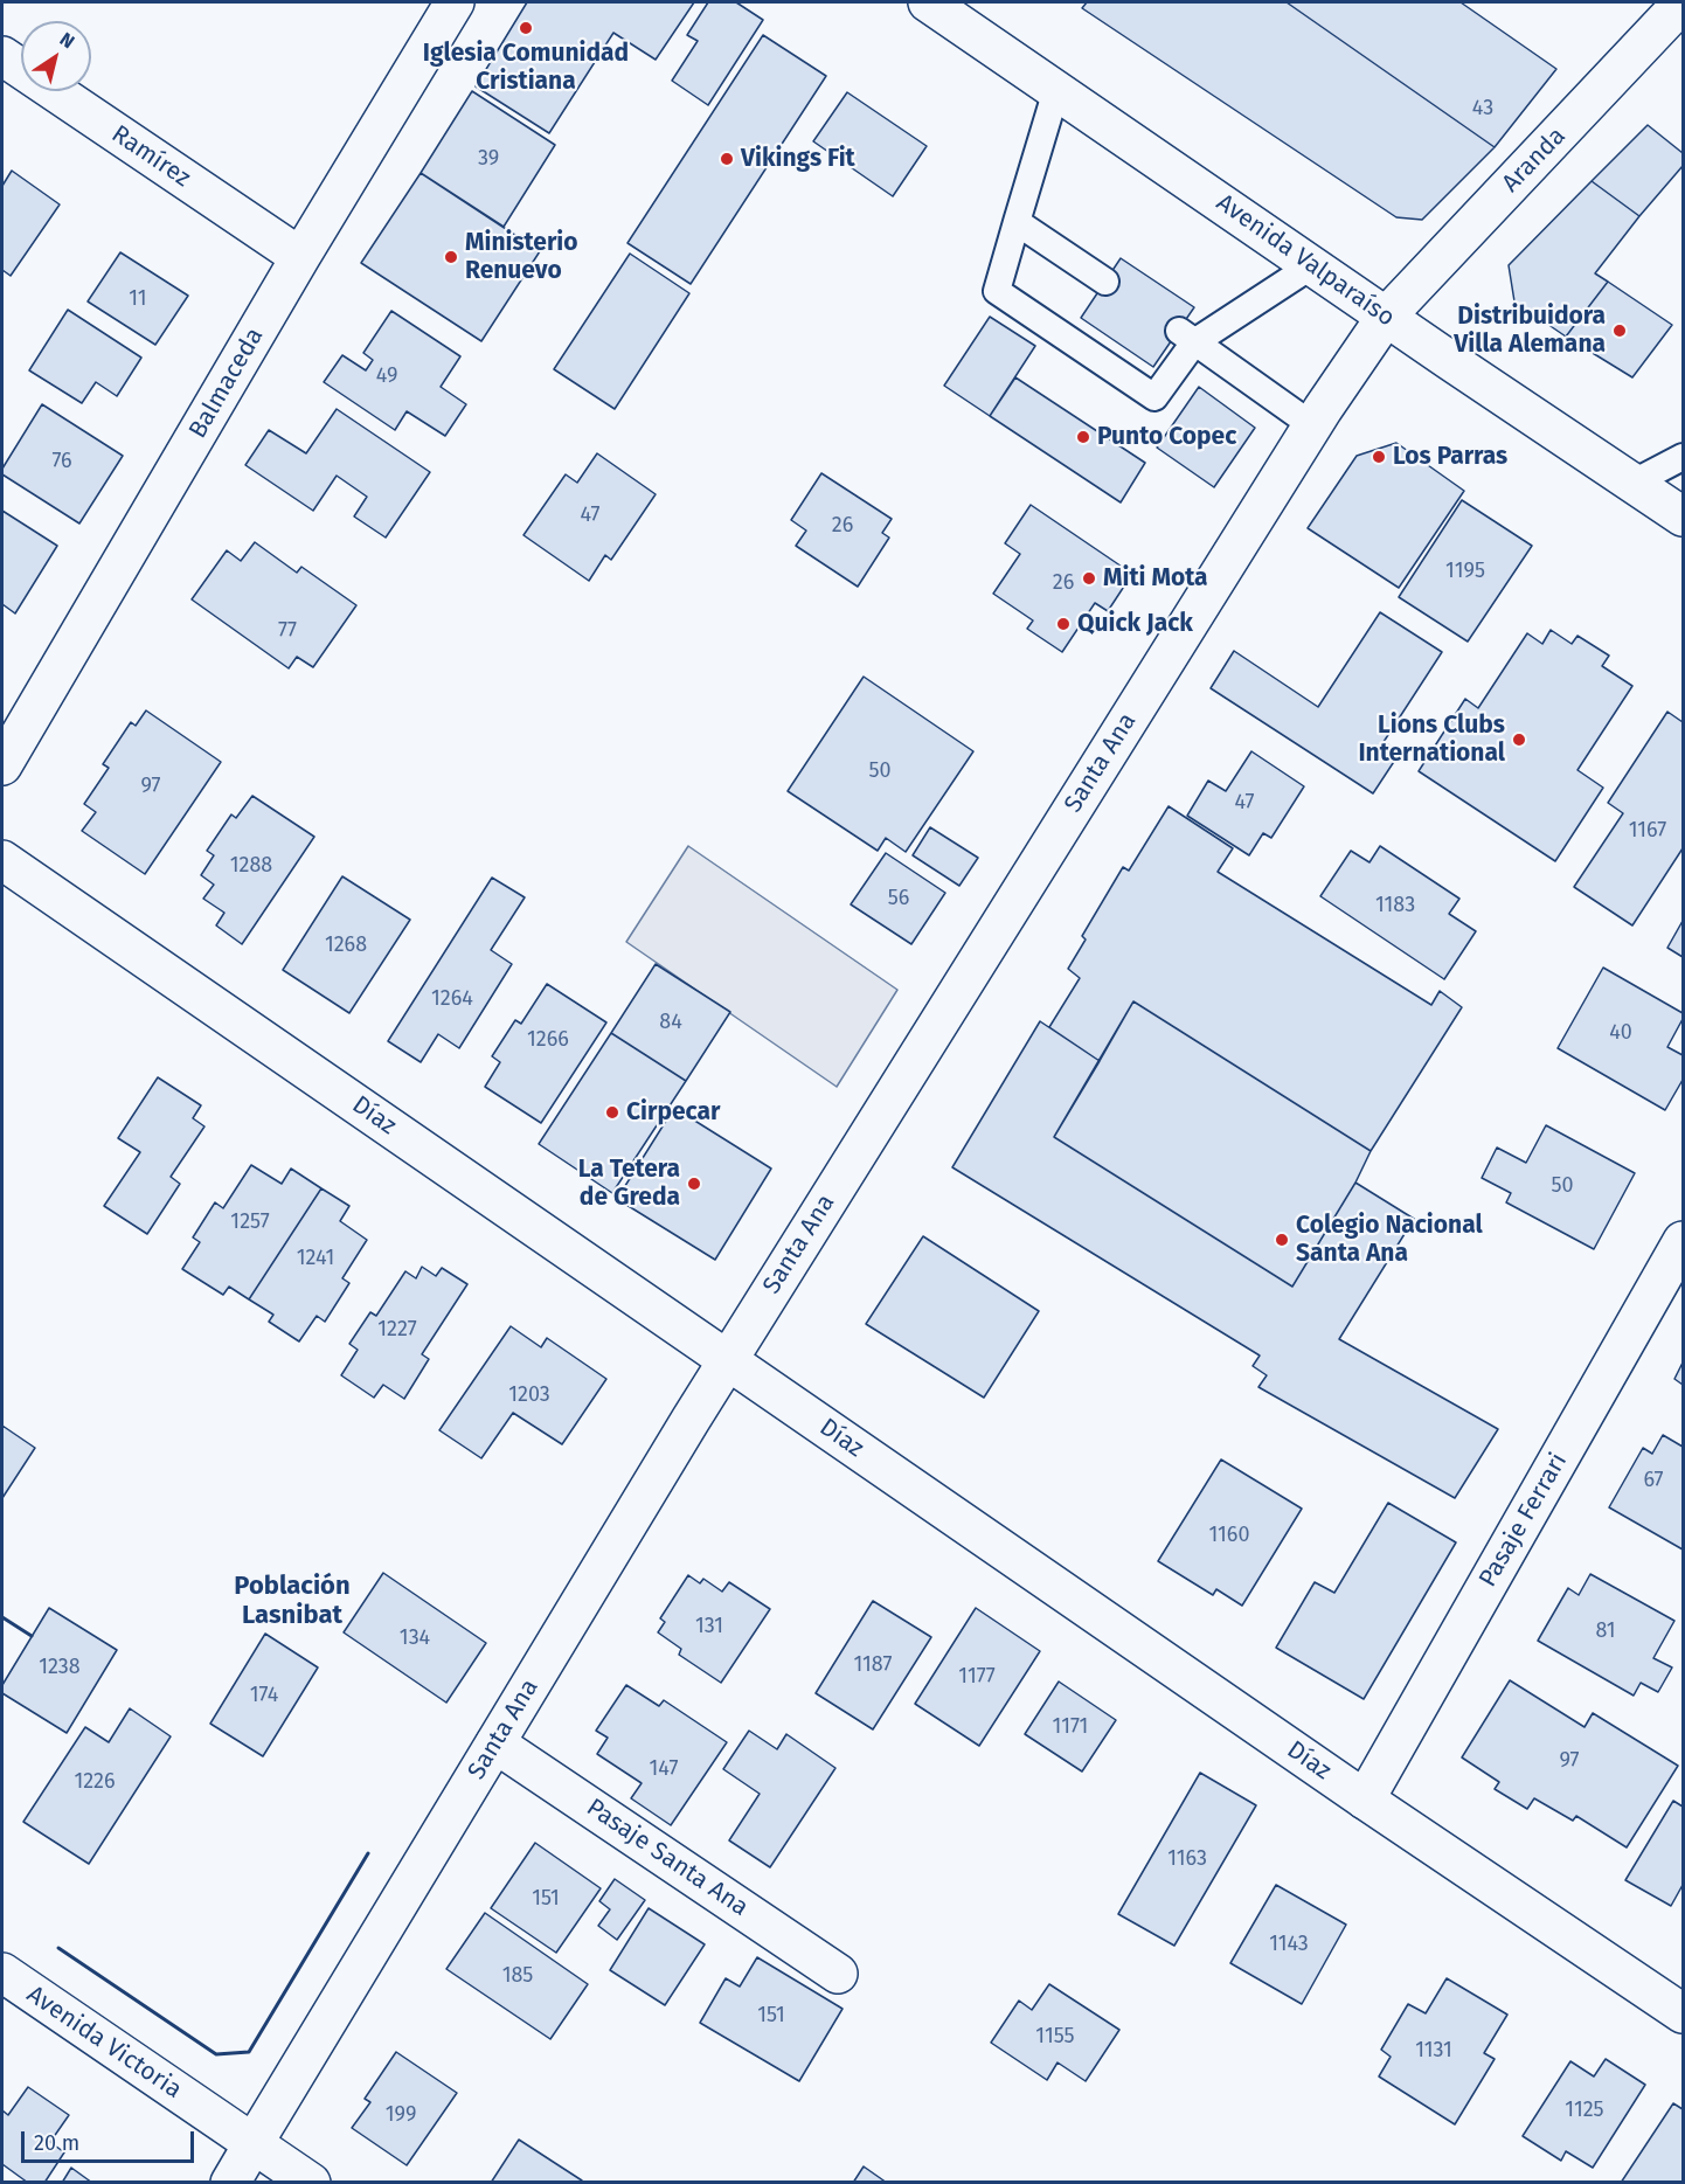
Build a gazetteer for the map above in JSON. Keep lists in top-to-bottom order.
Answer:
{
  "streets": {
    "street": [
      "Ramírez",
      "Aranda",
      "Avenida Valparaíso",
      "Balmaceda",
      "Santa Ana",
      "Díaz",
      "Pasaje Ferrari",
      "Pasaje Santa Ana",
      "Avenida Victoria"
    ]
  },
  "crossings": [
    ["Ramírez", "Balmaceda"],
    ["Aranda", "Avenida Valparaíso"],
    ["Aranda", "Santa Ana"],
    ["Avenida Valparaíso", "Santa Ana"],
    ["Santa Ana", "Díaz"],
    ["Santa Ana", "Pasaje Santa Ana"],
    ["Santa Ana", "Avenida Victoria"],
    ["Díaz", "Pasaje Ferrari"]
  ],
  "districts": ["Población Lasnibat"],
  "places": [
    "Iglesia Comunidad Cristiana",
    "Vikings Fit",
    "Ministerio Renuevo",
    "Distribuidora Villa Alemana",
    "Punto Copec",
    "Los Parras",
    "Miti Mota",
    "Quick Jack",
    "Lions Clubs International",
    "Cirpecar",
    "La Tetera de Greda",
    "Colegio Nacional Santa Ana"
  ],
  "house_numbers": [
    "43",
    "39",
    "11",
    "49",
    "76",
    "47",
    "26",
    "1195",
    "26",
    "77",
    "50",
    "97",
    "47",
    "1167",
    "1288",
    "56",
    "1183",
    "1268",
    "1264",
    "84",
    "40",
    "1266",
    "50",
    "1257",
    "1241",
    "1227",
    "1203",
    "67",
    "1160",
    "131",
    "81",
    "134",
    "1187",
    "1238",
    "1177",
    "174",
    "1171",
    "97",
    "147",
    "1226",
    "1163",
    "151",
    "1143",
    "185",
    "151",
    "1155",
    "1131",
    "1125",
    "199"
  ],
  "scale_bar": "20 m",
  "north": "top right"
}
